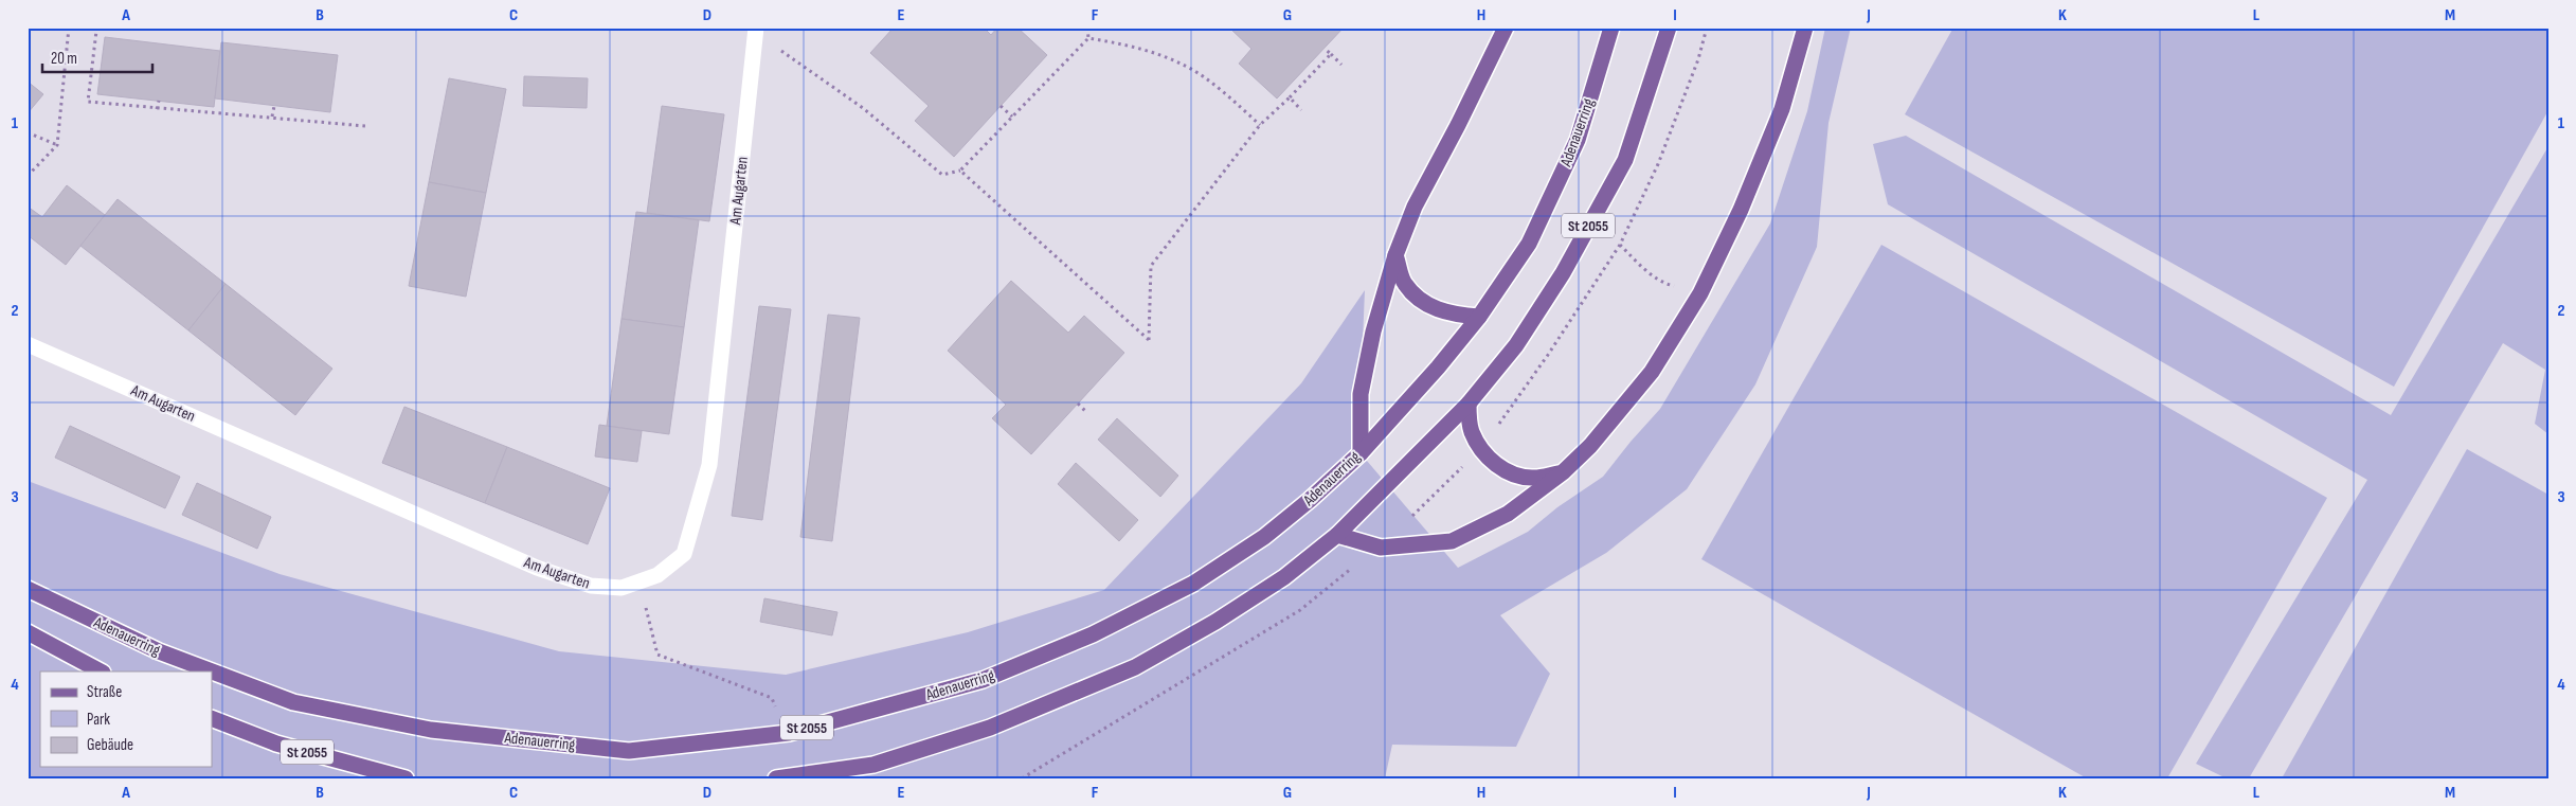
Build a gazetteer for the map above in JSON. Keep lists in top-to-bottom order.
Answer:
{
  "streets": {
    "main road": ["Adenauerring", "St 2055"],
    "street": ["Am Augarten"]
  },
  "legend": ["Straße", "Park", "Gebäude"],
  "scale_bar": "20 m",
  "grid": {
    "columns": [
      "A",
      "B",
      "C",
      "D",
      "E",
      "F",
      "G",
      "H",
      "I",
      "J",
      "K",
      "L",
      "M"
    ],
    "rows": [
      "1",
      "2",
      "3",
      "4"
    ]
  }
}
